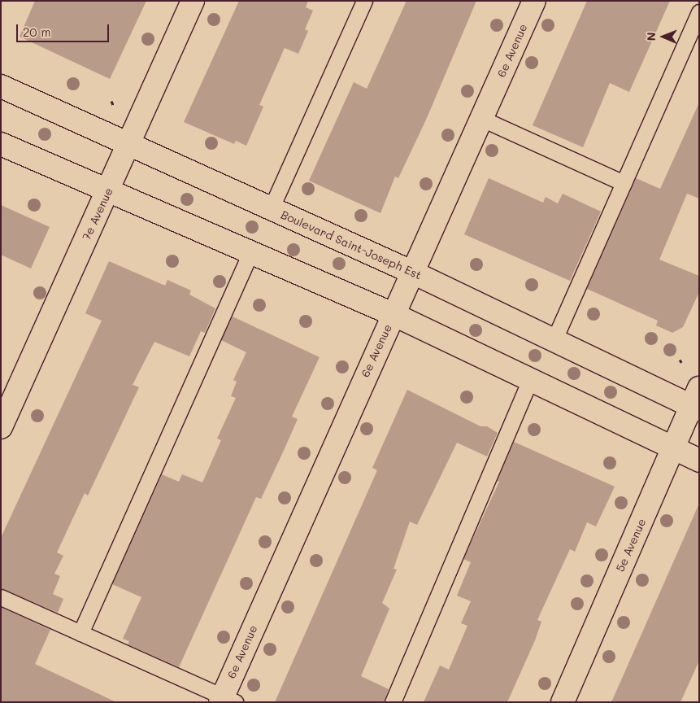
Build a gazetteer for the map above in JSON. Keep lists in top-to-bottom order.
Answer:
{
  "streets": {
    "street": [
      "6e Avenue",
      "7e Avenue",
      "Boulevard Saint-Joseph Est",
      "5e Avenue"
    ]
  },
  "crossings": [
    ["6e Avenue", "Boulevard Saint-Joseph Est"],
    ["7e Avenue", "Boulevard Saint-Joseph Est"],
    ["Boulevard Saint-Joseph Est", "5e Avenue"]
  ],
  "scale_bar": "20 m",
  "north": "left"
}
